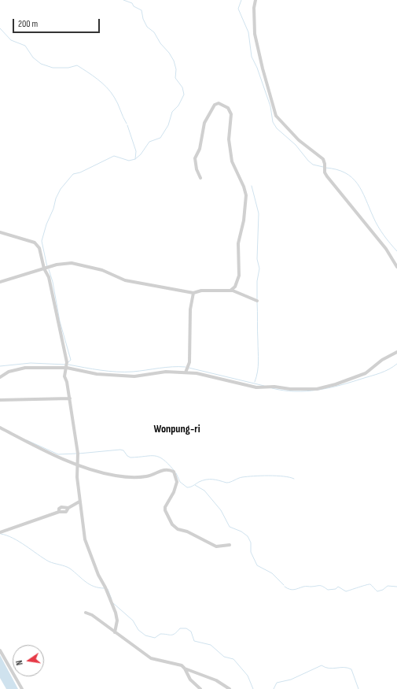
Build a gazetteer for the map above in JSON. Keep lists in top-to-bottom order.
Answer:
{
  "districts": ["Wonpung-ri"],
  "scale_bar": "200 m",
  "north": "left"
}
